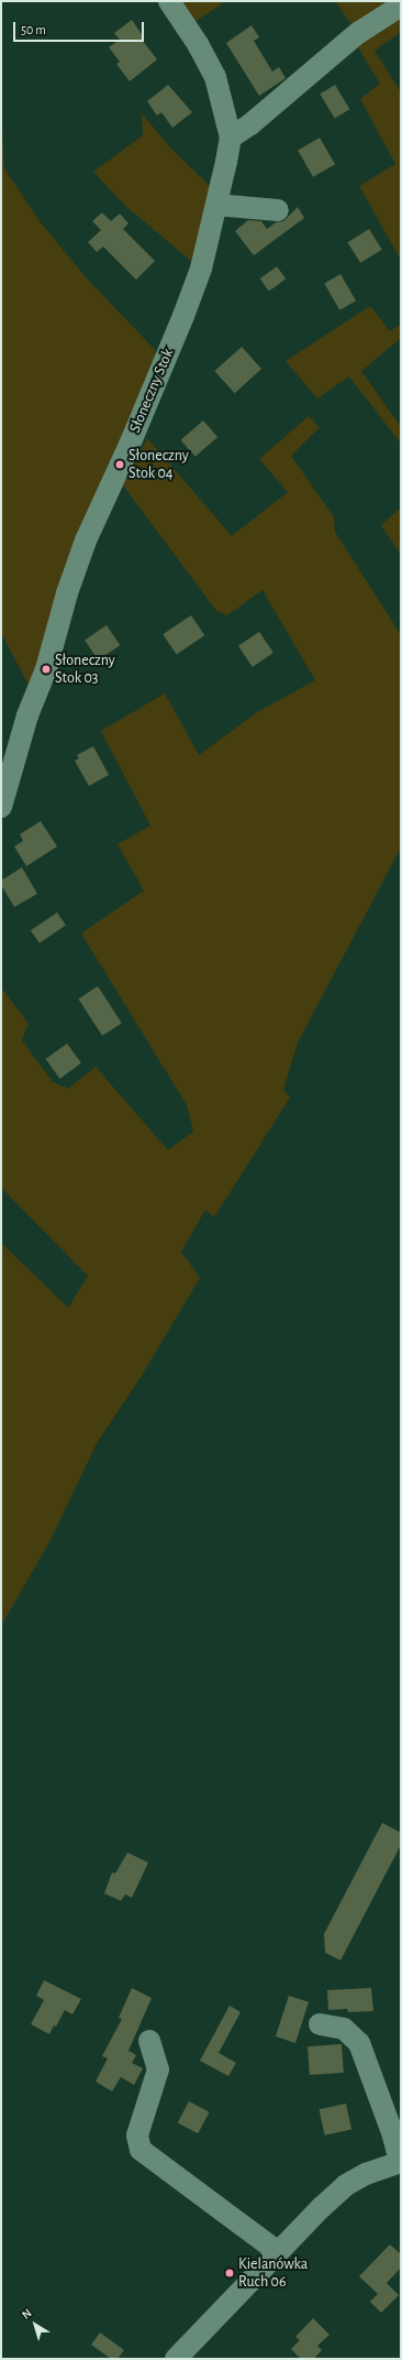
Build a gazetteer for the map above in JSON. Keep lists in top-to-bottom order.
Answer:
{
  "streets": {
    "street": ["Słoneczny Stok"]
  },
  "places": ["Słoneczny Stok 04", "Słoneczny Stok 03", "Kielanówka Ruch 06"],
  "scale_bar": "50 m",
  "north": "top left"
}
